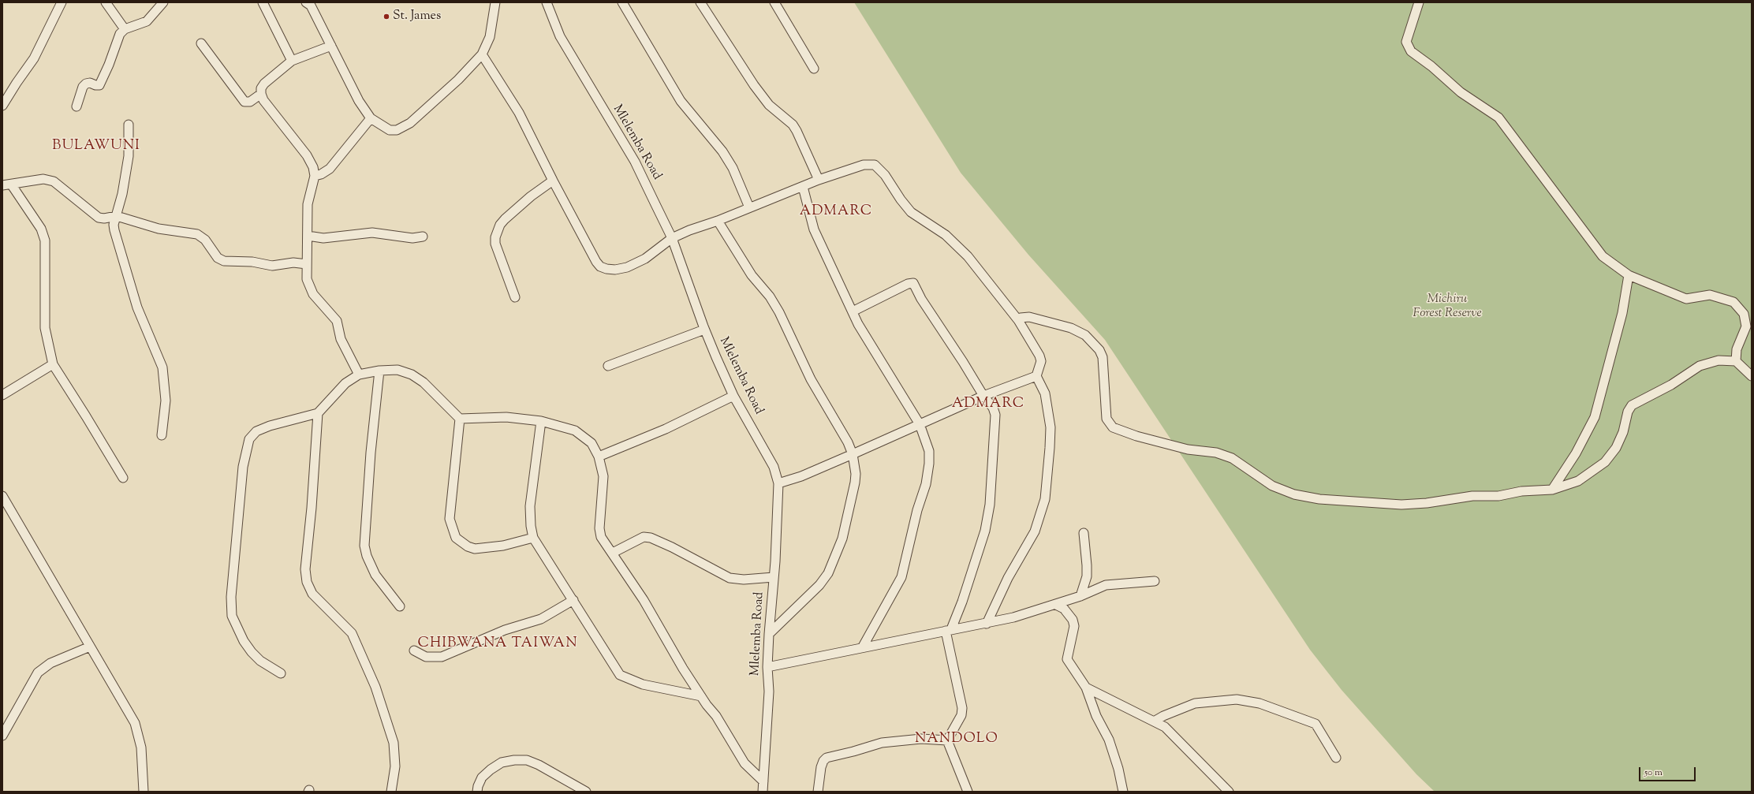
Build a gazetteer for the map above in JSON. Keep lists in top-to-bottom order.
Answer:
{
  "streets": {
    "street": ["Mlelemba Road"]
  },
  "districts": [
    "BULAWUNI",
    "ADMARC",
    "ADMARC",
    "CHIBWANA TAIWAN",
    "NANDOLO"
  ],
  "parks": ["Michiru Forest Reserve"],
  "places": ["St. James"],
  "scale_bar": "50 m"
}
